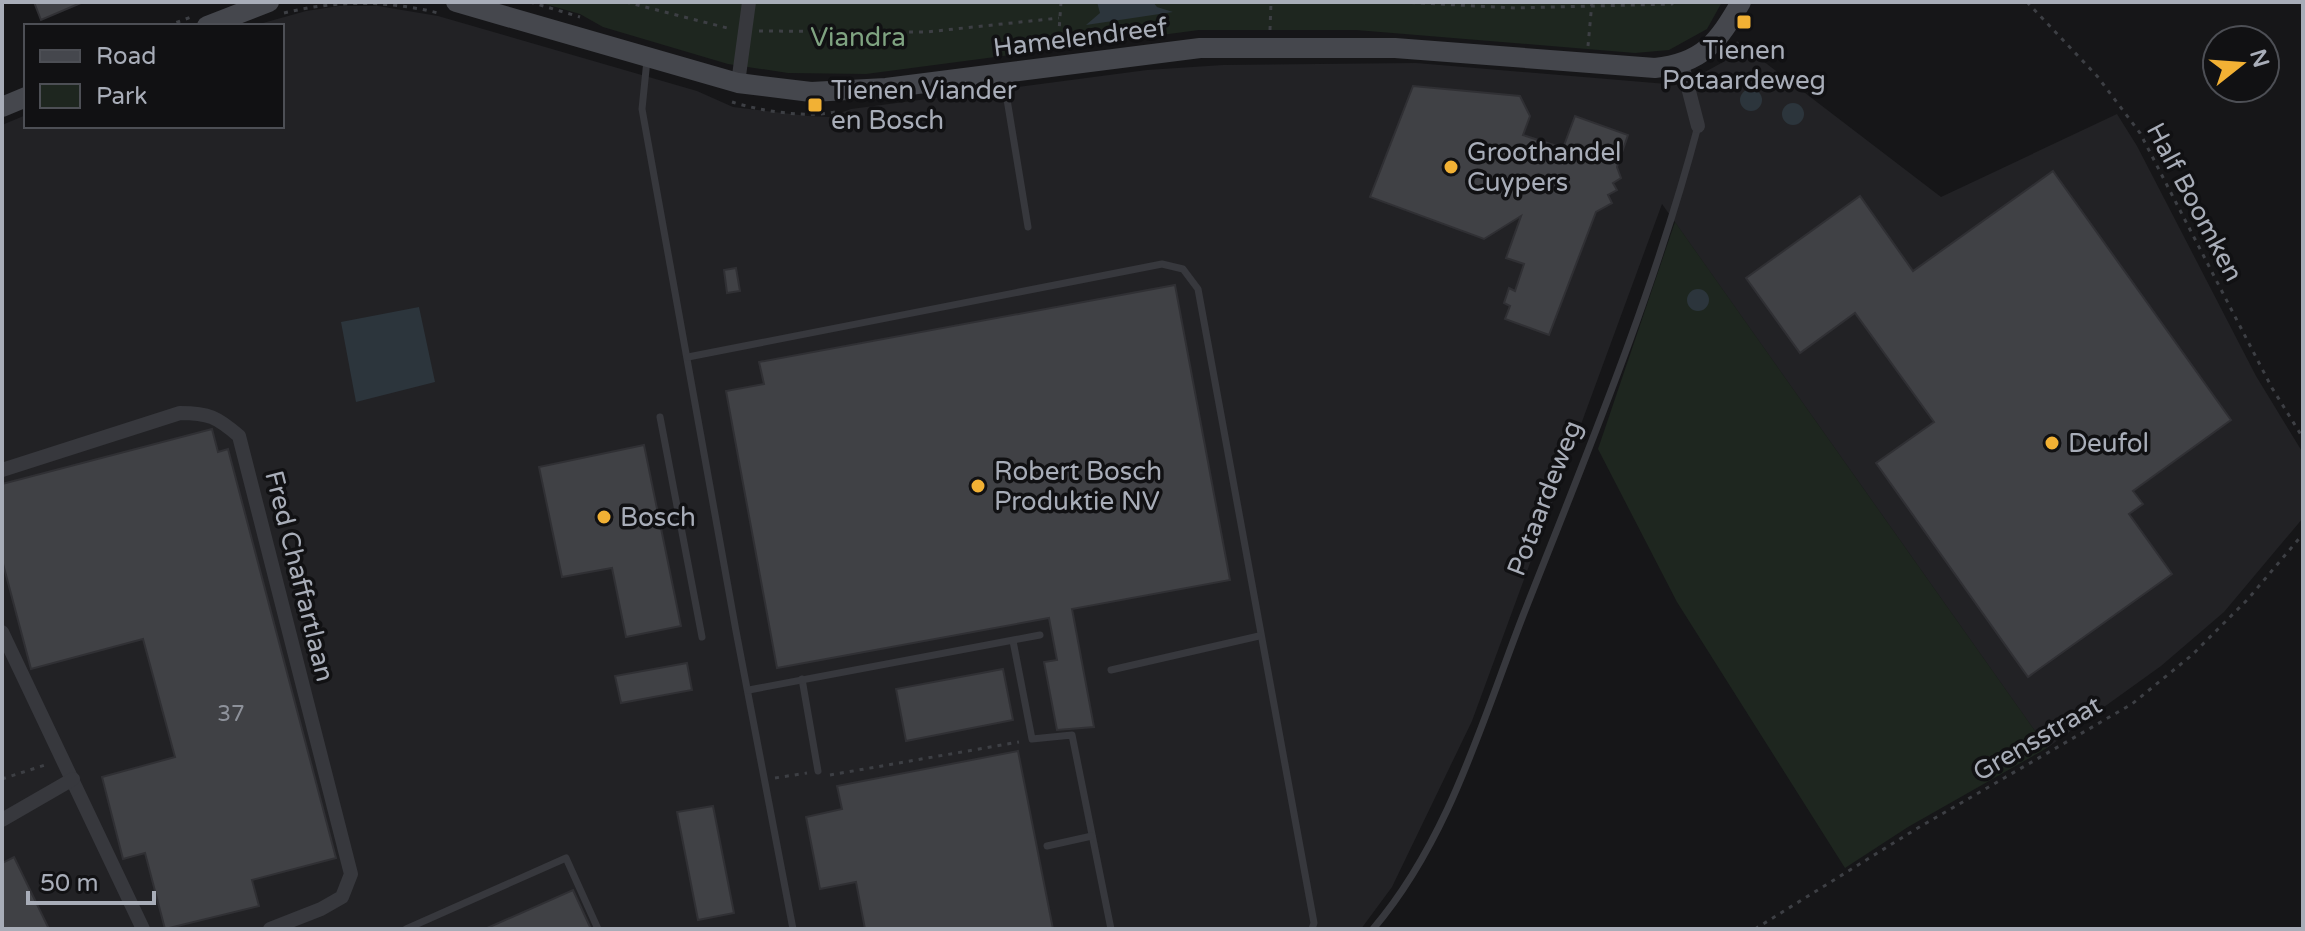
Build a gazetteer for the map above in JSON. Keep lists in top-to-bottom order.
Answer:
{
  "streets": {
    "street": ["Hamelendreef", "Potaardeweg", "Fred Chaffartlaan"],
    "path": ["Half Boomken", "Grensstraat"]
  },
  "crossings": [
    ["Hamelendreef", "Potaardeweg"]
  ],
  "parks": ["Viandra"],
  "places": {
    "transit": ["Tienen Potaardeweg", "Tienen Viander en Bosch"],
    "other": [
      "Groothandel Cuypers",
      "Deufol",
      "Robert Bosch Produktie NV",
      "Bosch"
    ]
  },
  "house_numbers": ["37"],
  "legend": ["Road", "Park"],
  "scale_bar": "50 m",
  "north": "right"
}
